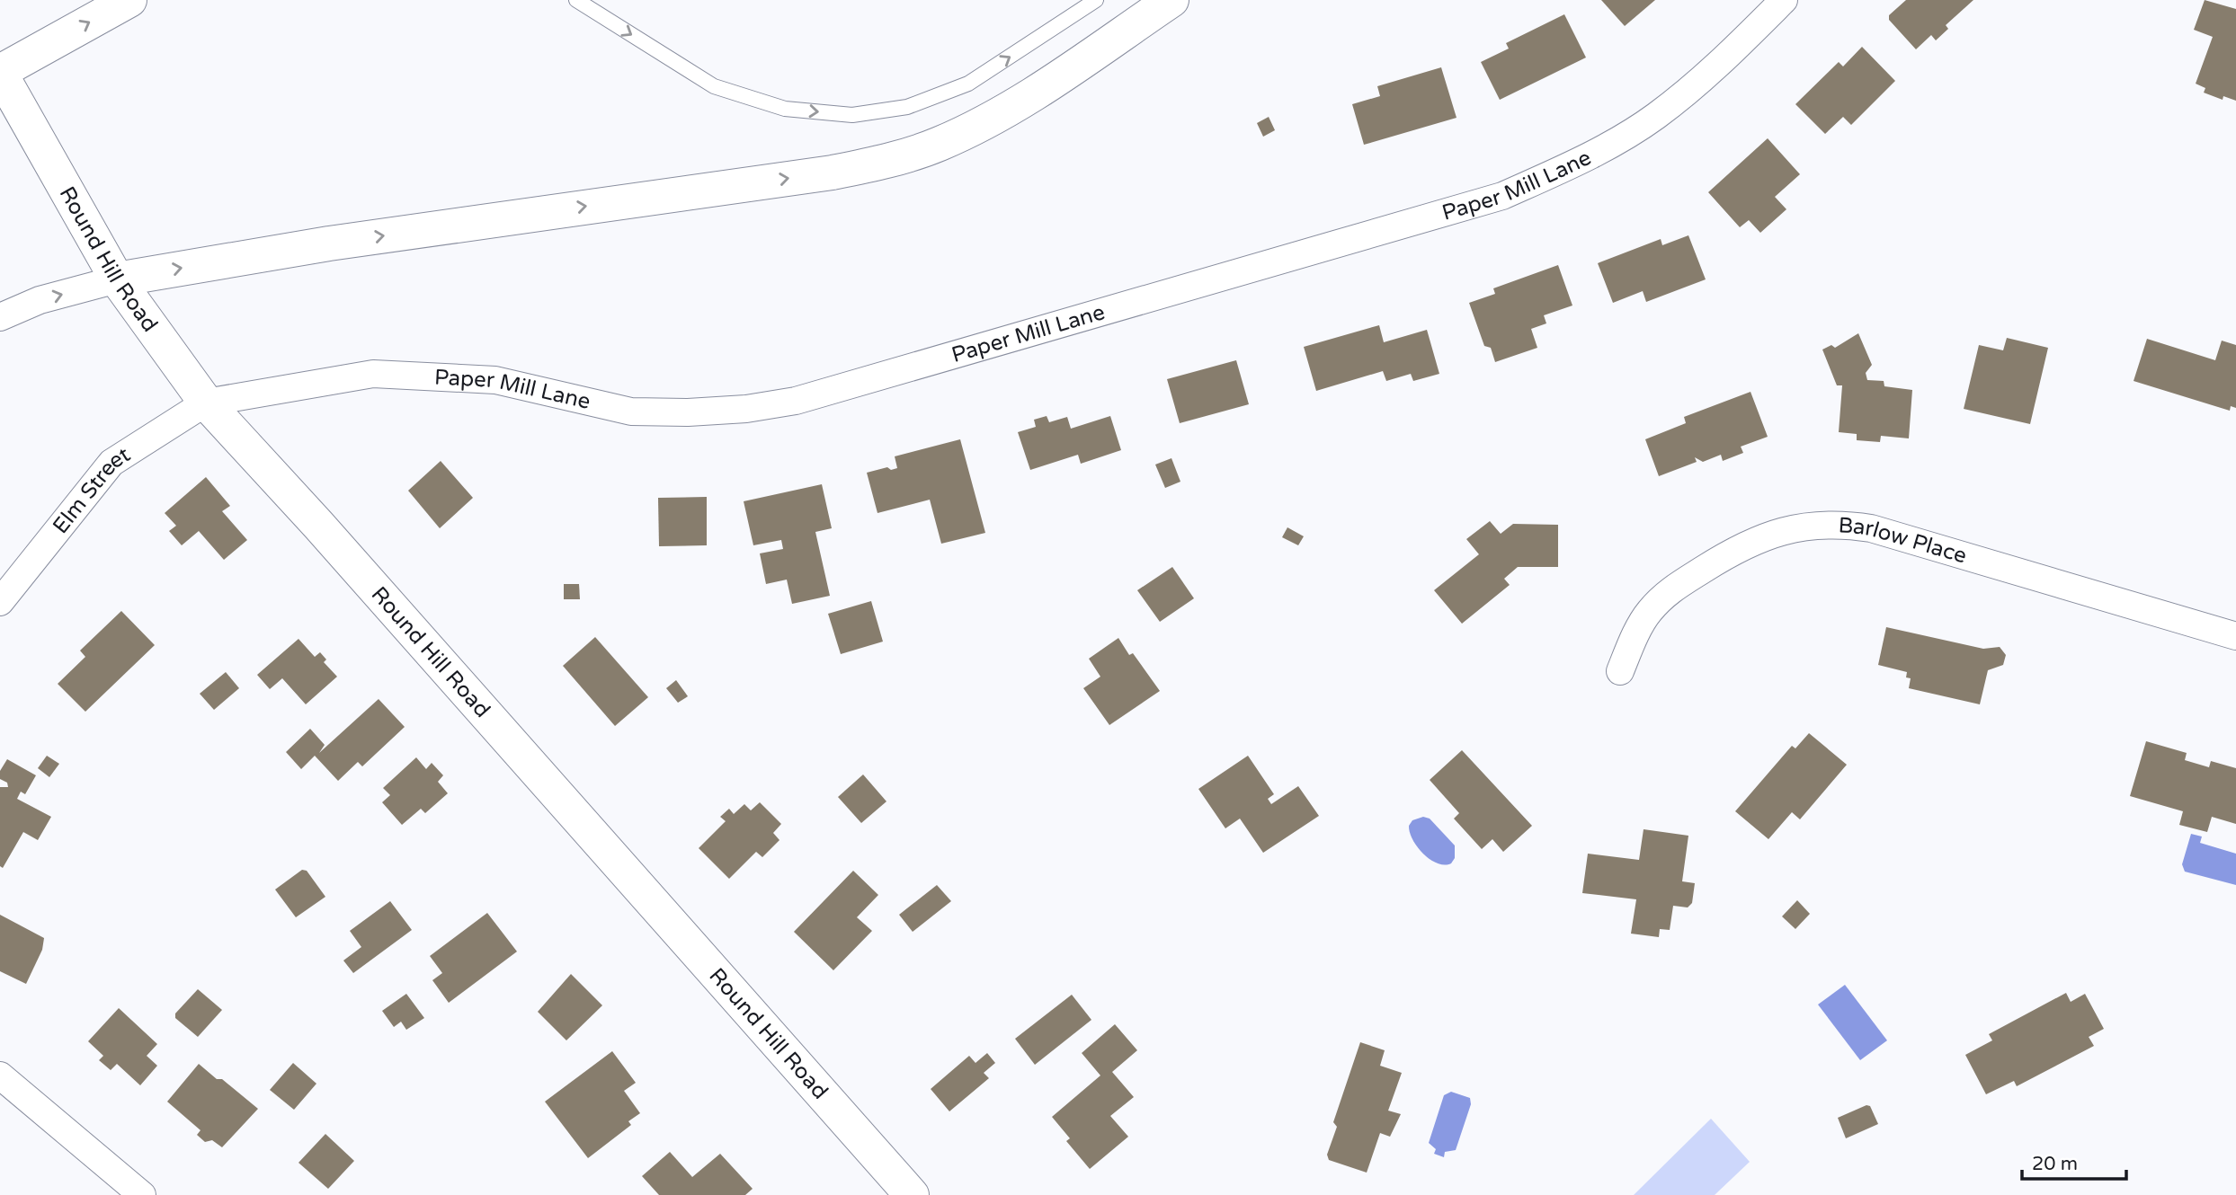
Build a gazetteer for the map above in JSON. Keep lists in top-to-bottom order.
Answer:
{
  "streets": {
    "main road": ["Round Hill Road"],
    "street": ["Paper Mill Lane", "Elm Street", "Barlow Place"]
  },
  "crossings": [
    ["Paper Mill Lane", "Round Hill Road"],
    ["Paper Mill Lane", "Elm Street"],
    ["Round Hill Road", "Elm Street"]
  ],
  "scale_bar": "20 m"
}
